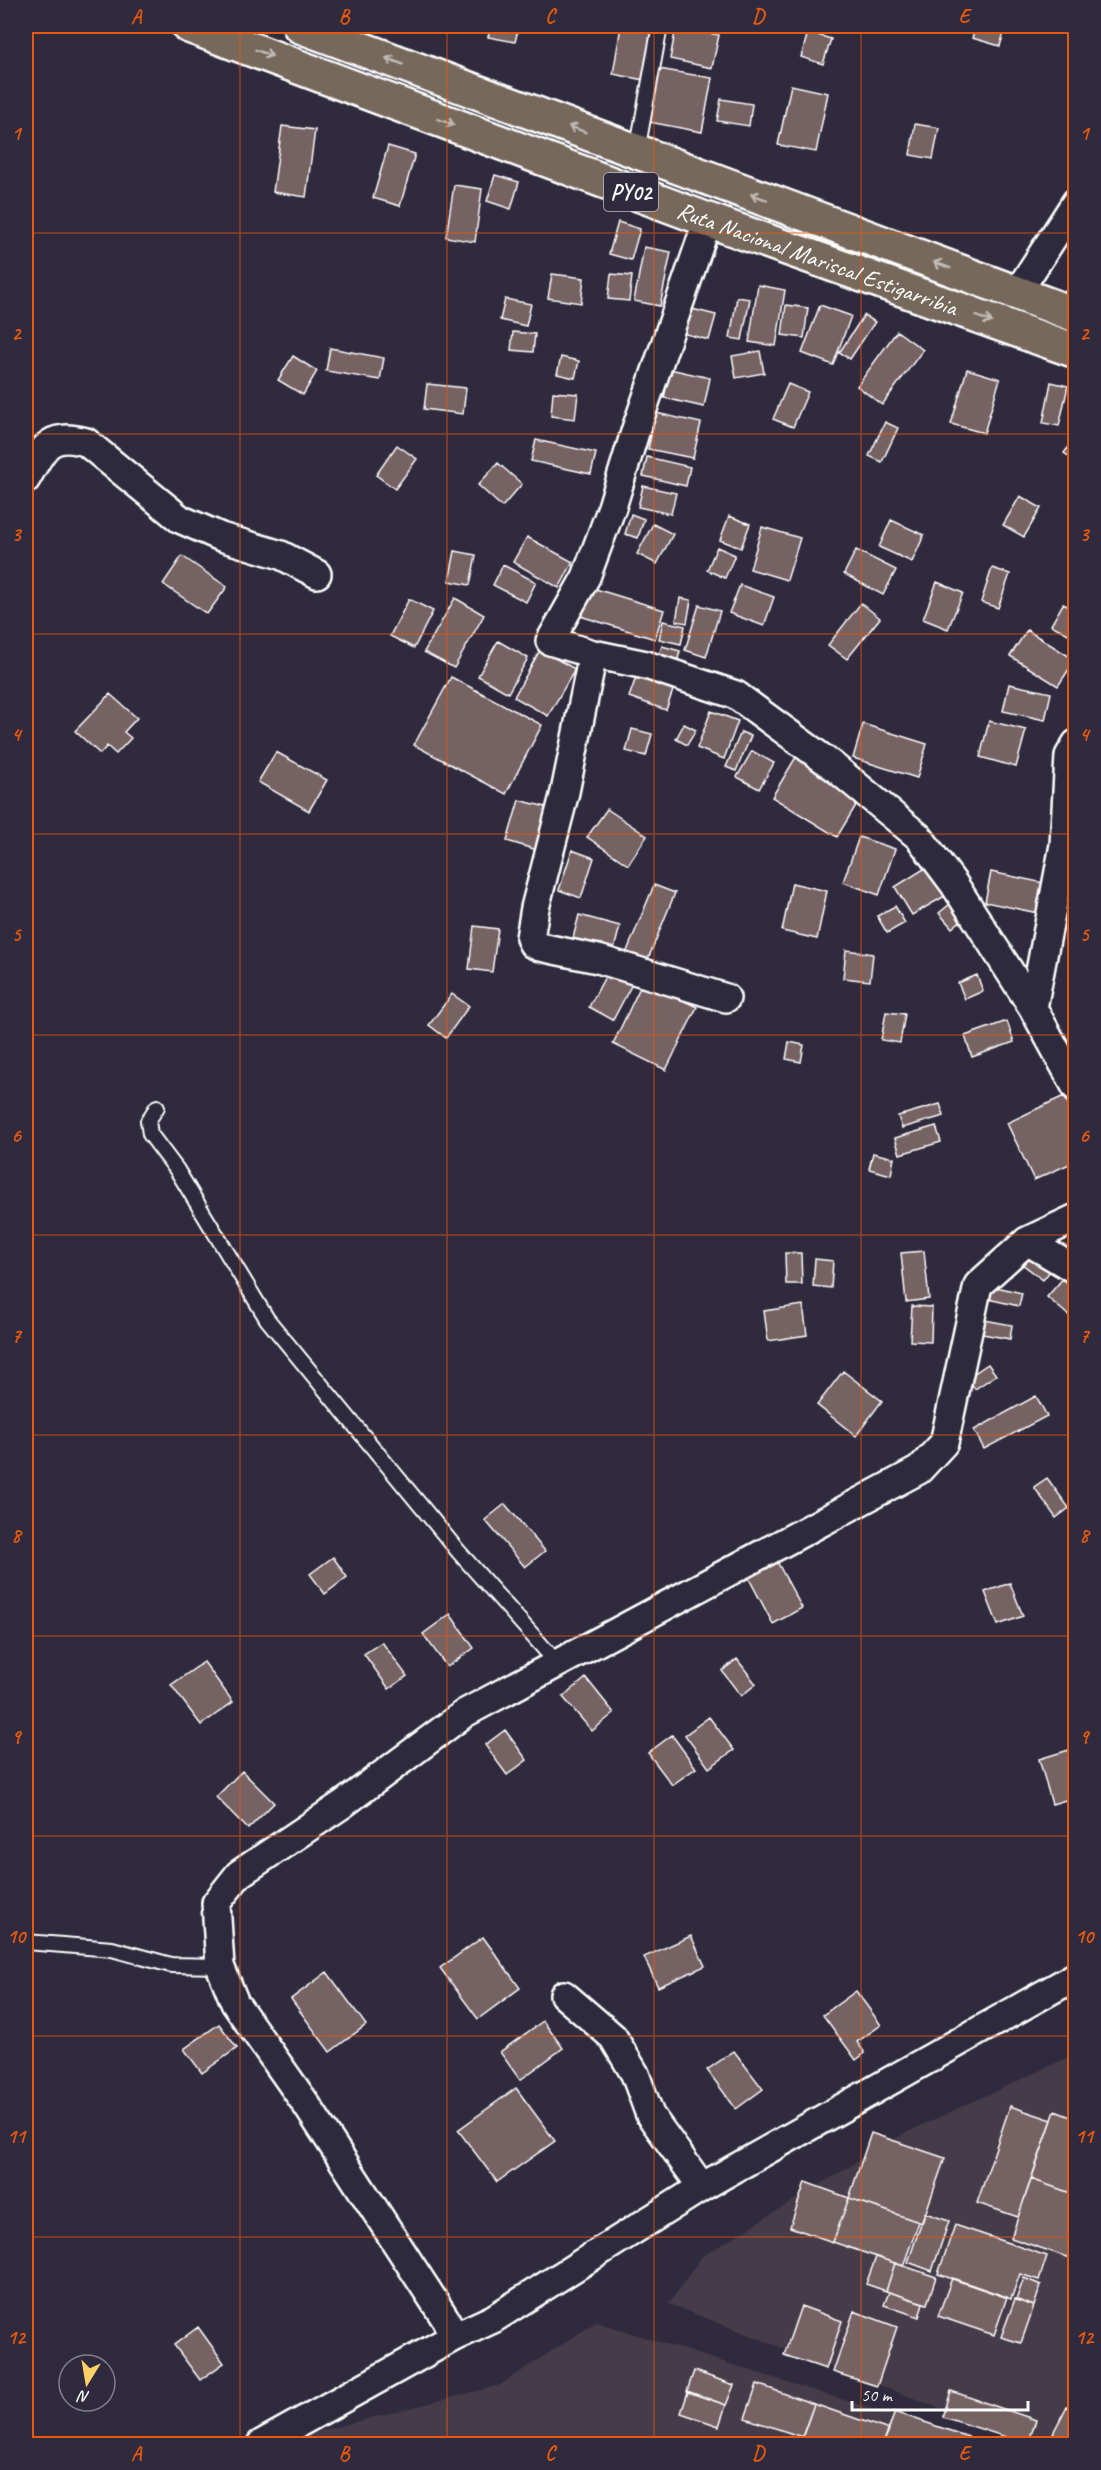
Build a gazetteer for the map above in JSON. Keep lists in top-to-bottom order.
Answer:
{
  "streets": {
    "highway": ["PY02", "Ruta Nacional Mariscal Estigarribia"]
  },
  "scale_bar": "50 m",
  "north": "bottom",
  "grid": {
    "columns": [
      "A",
      "B",
      "C",
      "D",
      "E"
    ],
    "rows": [
      "1",
      "2",
      "3",
      "4",
      "5",
      "6",
      "7",
      "8",
      "9",
      "10",
      "11",
      "12"
    ]
  }
}
